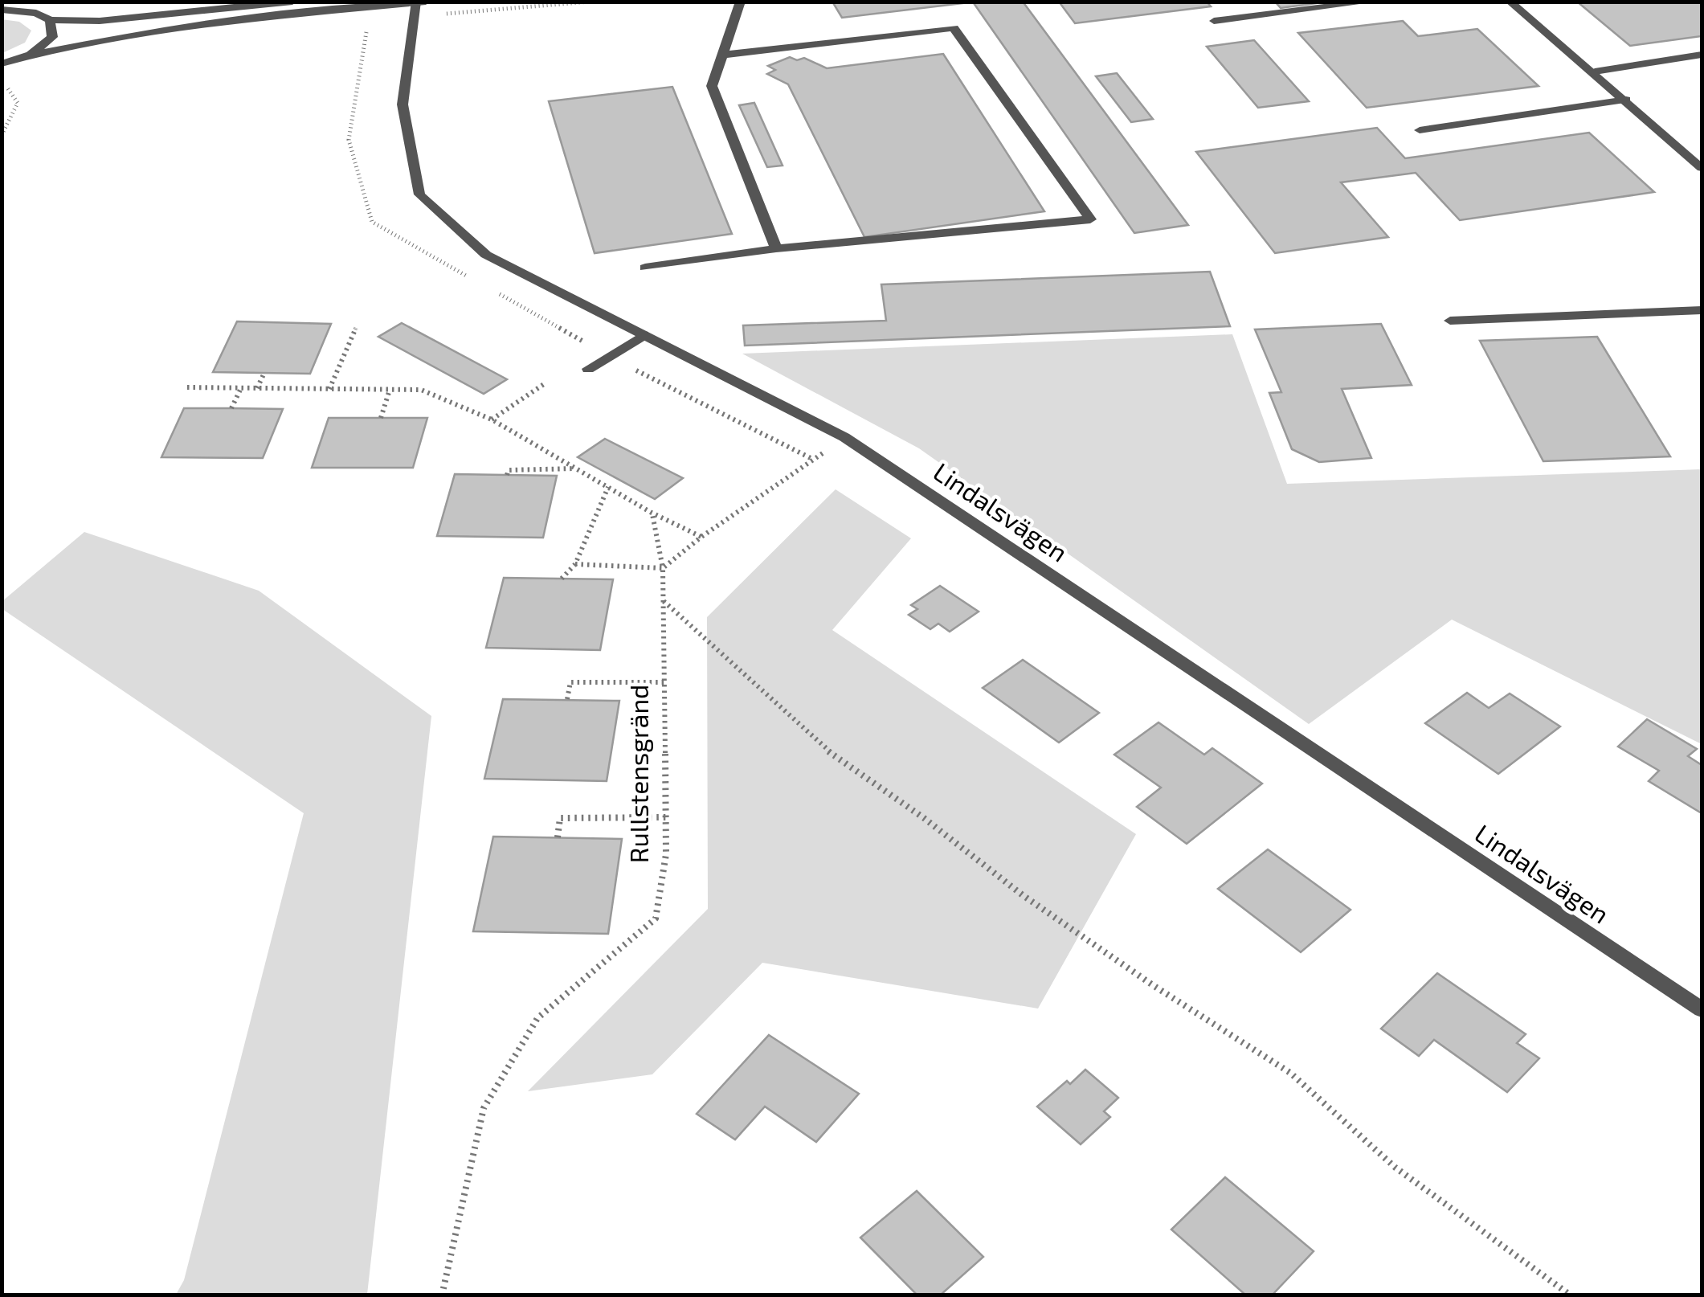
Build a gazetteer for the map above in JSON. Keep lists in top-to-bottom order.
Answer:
{
  "streets": {
    "street": ["Lindalsvägen"],
    "path": ["Rullstensgränd"]
  }
}
